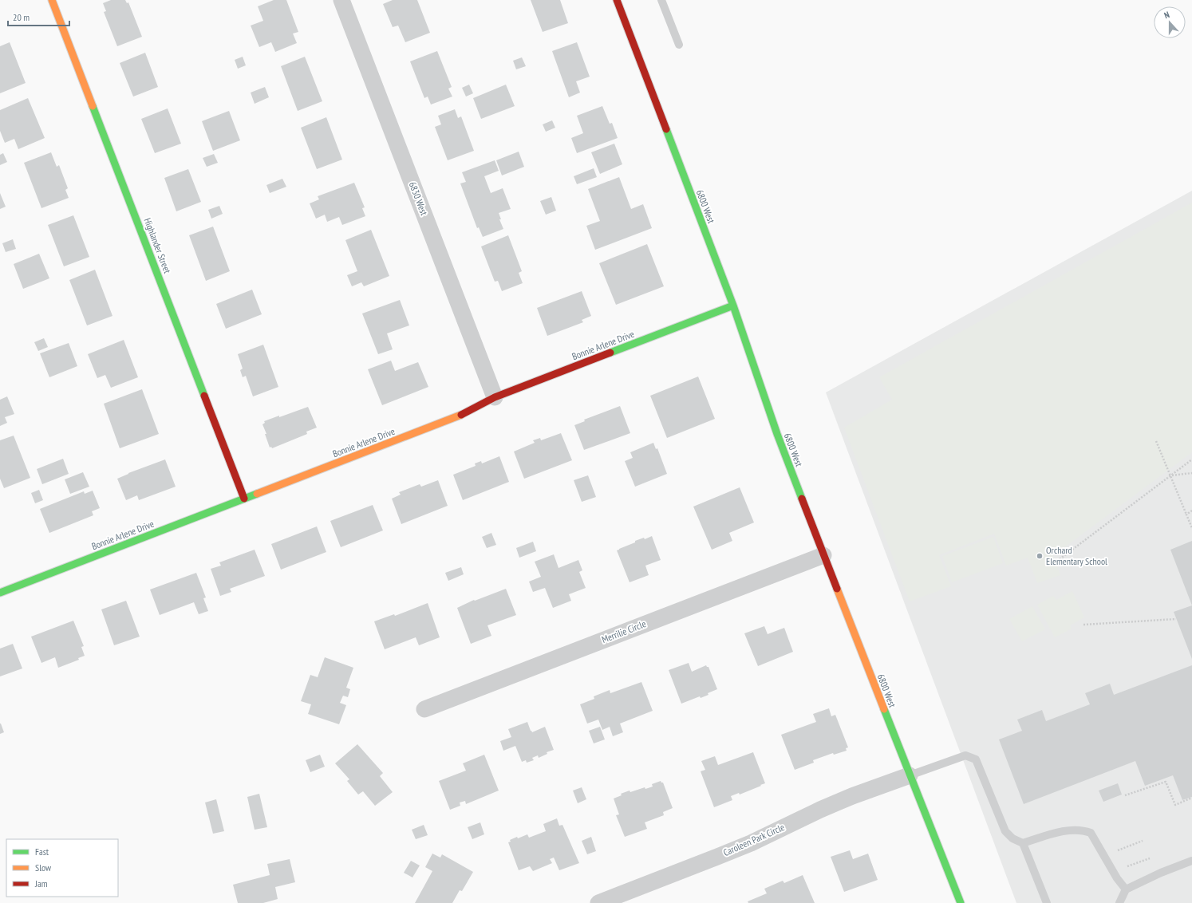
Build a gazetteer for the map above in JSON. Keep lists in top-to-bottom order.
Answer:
{
  "streets": {
    "street": [
      "6830 West",
      "6800 West",
      "Highlander Street",
      "Bonnie Arlene Drive",
      "Merrilie Circle",
      "Caroleen Park Circle"
    ]
  },
  "crossings": [
    ["6830 West", "Bonnie Arlene Drive"],
    ["6800 West", "Bonnie Arlene Drive"],
    ["6800 West", "Merrilie Circle"],
    ["6800 West", "Caroleen Park Circle"],
    ["Highlander Street", "Bonnie Arlene Drive"]
  ],
  "places": ["Orchard Elementary School"],
  "legend": ["Fast", "Slow", "Jam"],
  "scale_bar": "20 m",
  "north": "top"
}
